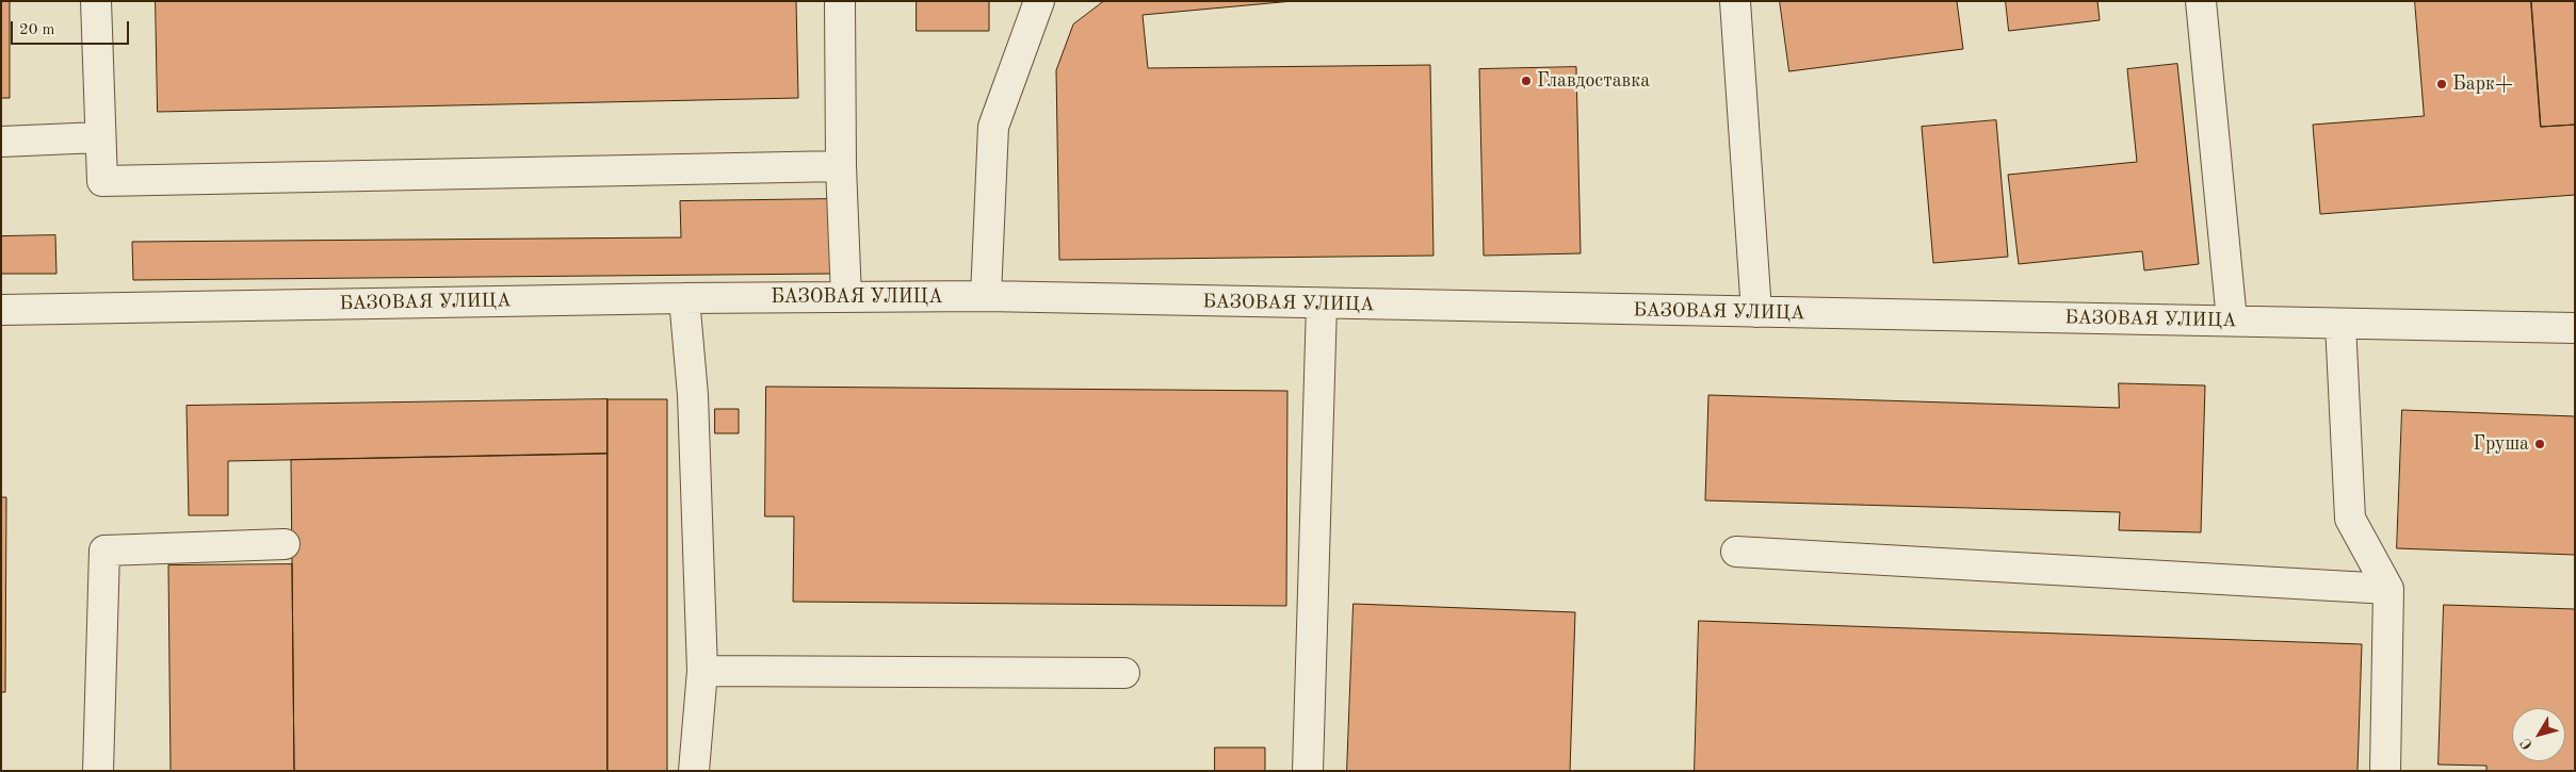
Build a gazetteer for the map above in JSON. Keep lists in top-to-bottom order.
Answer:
{
  "streets": {
    "street": ["БАЗОВАЯ УЛИЦА"]
  },
  "places": ["Главдоставка", "Барк+", "Груша"],
  "scale_bar": "20 m",
  "north": "bottom left"
}
